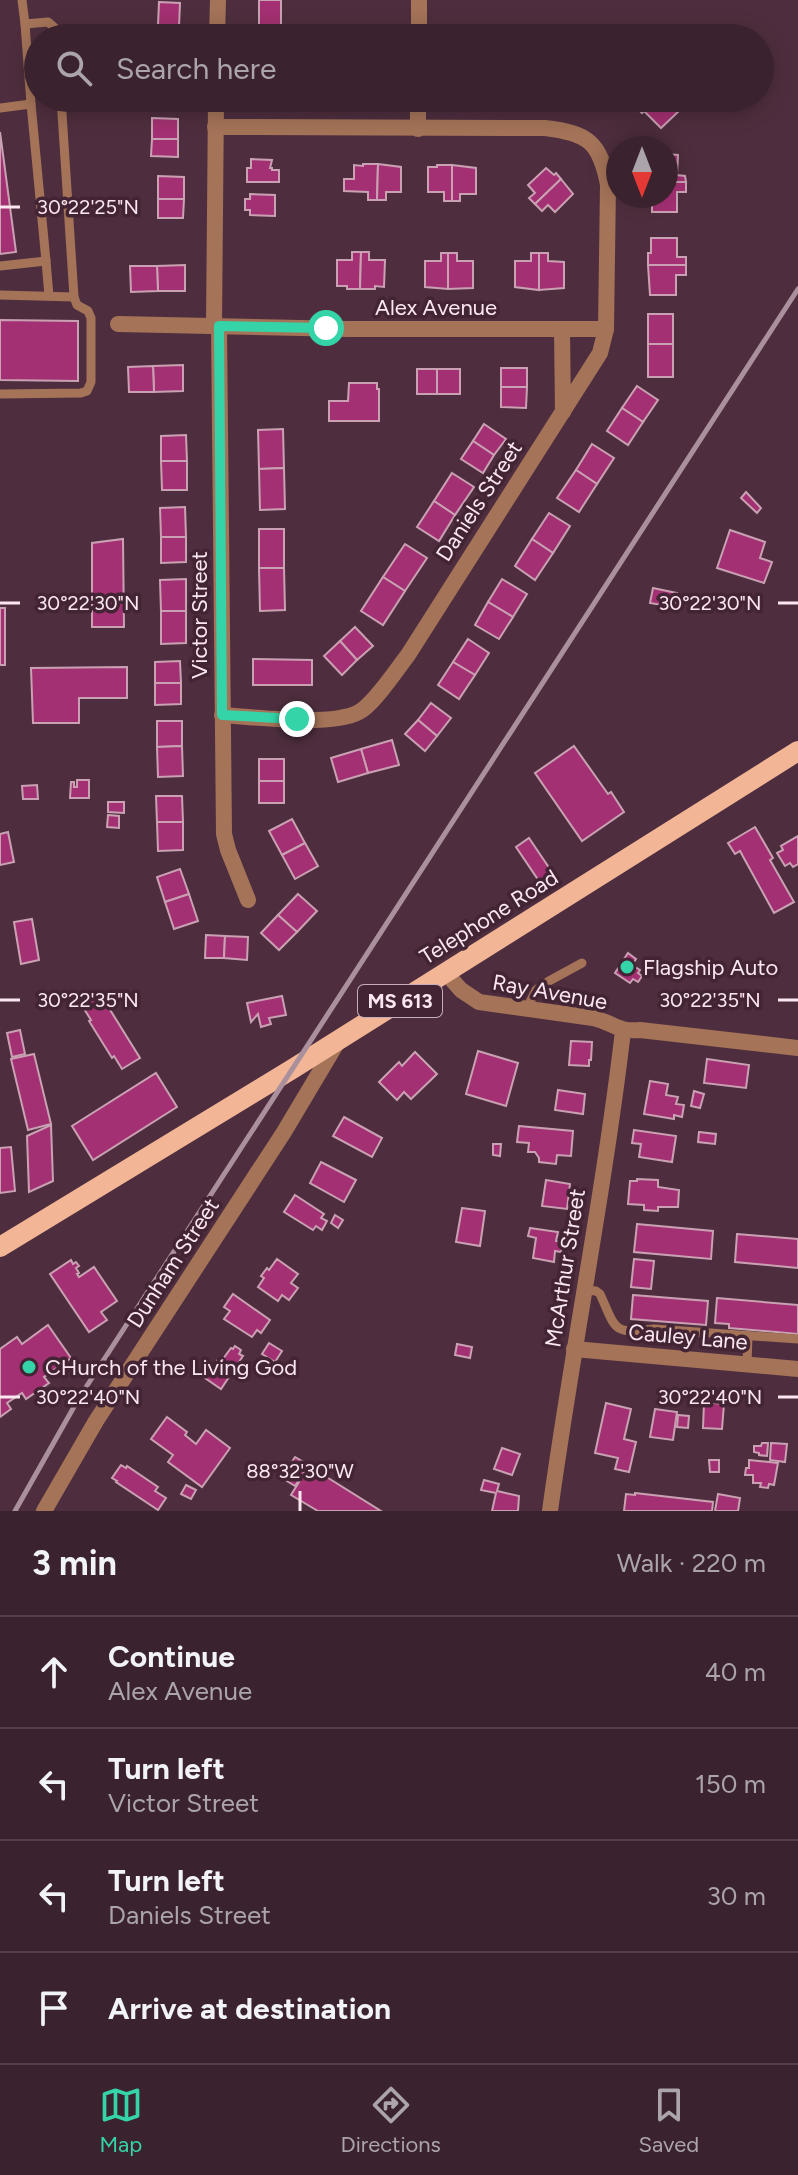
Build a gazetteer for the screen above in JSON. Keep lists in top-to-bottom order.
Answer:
{
  "streets": {
    "main road": ["Telephone Road", "MS 613"],
    "street": [
      "Alex Avenue",
      "Daniels Street",
      "Victor Street",
      "Ray Avenue",
      "Dunham Street",
      "McArthur Street",
      "Cauley Lane"
    ]
  },
  "crossings": [
    ["Alex Avenue", "Daniels Street"],
    ["Alex Avenue", "Victor Street"],
    ["Daniels Street", "Victor Street"],
    ["Telephone Road", "Ray Avenue"],
    ["Telephone Road", "Dunham Street"],
    ["Ray Avenue", "McArthur Street"],
    ["McArthur Street", "Cauley Lane"]
  ],
  "places": ["Flagship Auto", "CHurch of the Living God"],
  "north": "bottom",
  "page": {
    "search": "Search here",
    "heading": ["3 min", "Walk · 220 m"],
    "list": [
      ["Continue", "Alex Avenue", "40 m"],
      ["Turn left", "Victor Street", "150 m"],
      ["Turn left", "Daniels Street", "30 m"],
      "Arrive at destination"
    ],
    "nav": ["Map", "Directions", "Saved"]
  },
  "coordinates": [
    "30°22'25\"N",
    "30°22'30\"N",
    "30°22'35\"N",
    "30°22'40\"N",
    "88°32'30\"W"
  ]
}
